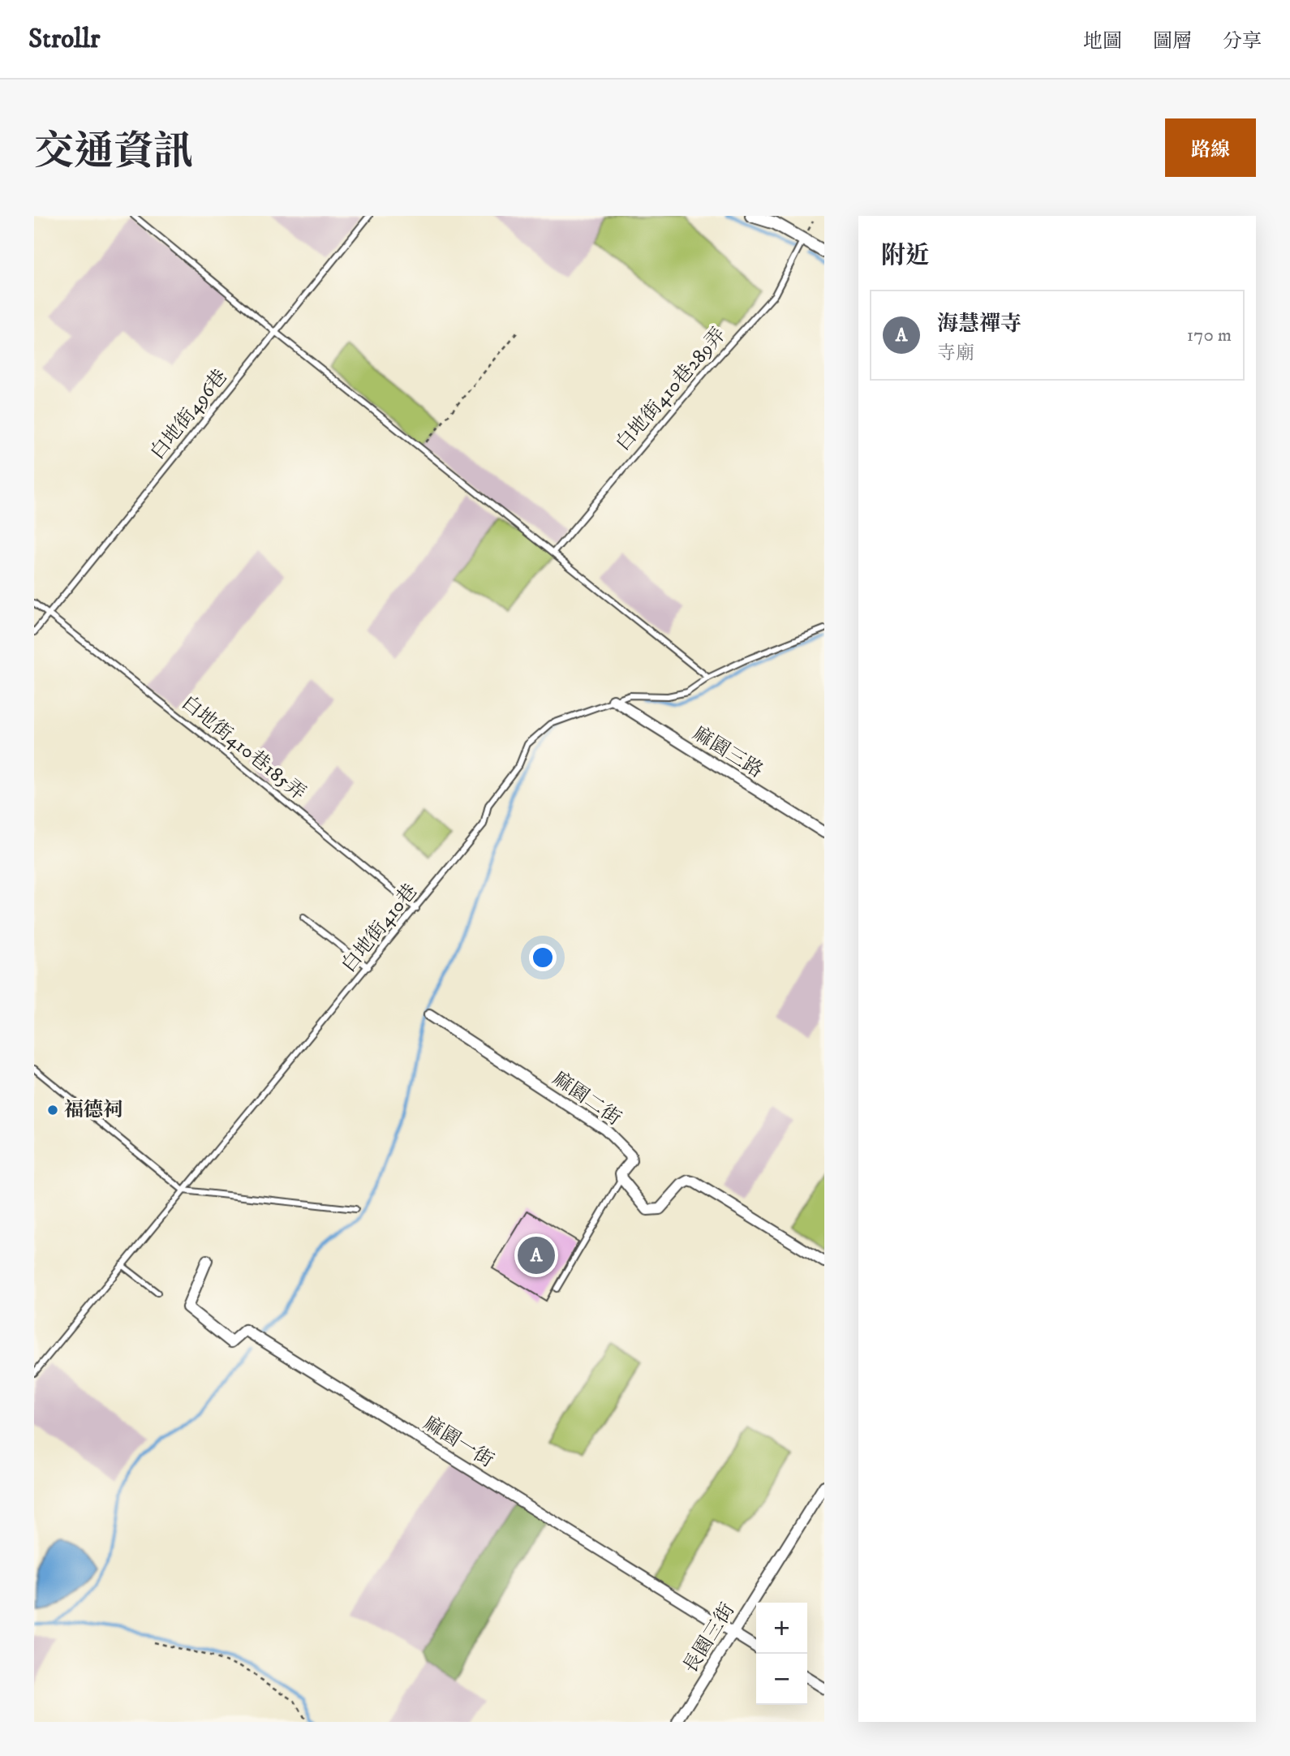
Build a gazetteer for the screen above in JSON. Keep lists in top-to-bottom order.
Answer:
{
  "streets": {
    "street": [
      "麻園三路",
      "麻園二街",
      "麻園一街",
      "長園三街"
    ],
    "lane": [
      "白地街410巷289弄",
      "白地街496巷",
      "白地街410巷185弄",
      "白地街410巷"
    ]
  },
  "crossings": [
    ["白地街496巷", "白地街410巷185弄"],
    ["白地街410巷185弄", "白地街410巷"],
    ["麻園三路", "白地街410巷"],
    ["麻園一街", "長園三街"]
  ],
  "places": ["福德祠"],
  "page": {
    "header": "Strollr",
    "nav": ["地圖", "圖層", "分享"],
    "title": "交通資訊",
    "buttons": "路線",
    "heading": "附近",
    "list": [
      {
        "mark": "A",
        "name": "海慧禪寺",
        "note": "寺廟",
        "value": "170 m"
      }
    ],
    "pins": "A",
    "map_buttons": ["+", "−"]
  }
}
